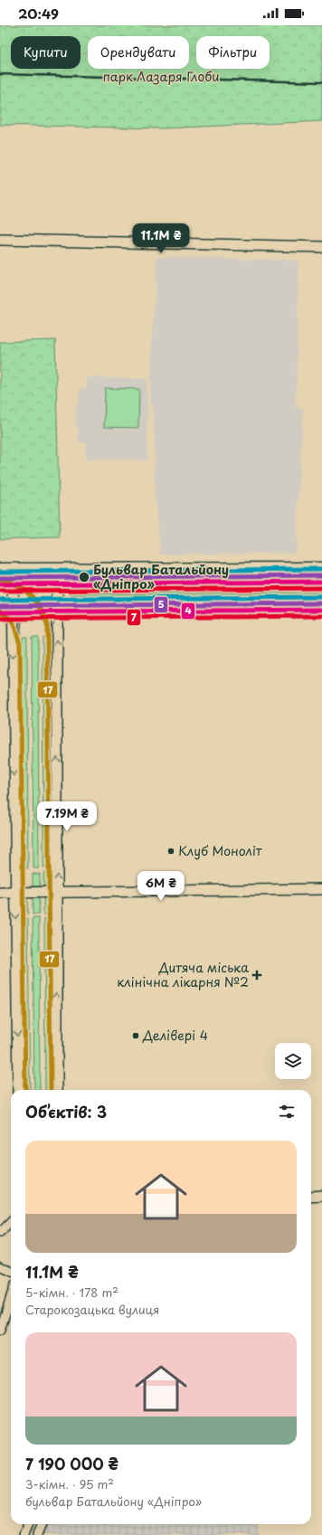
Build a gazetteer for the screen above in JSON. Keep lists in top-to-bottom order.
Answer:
{
  "parks": ["парк Лазаря Глоби"],
  "places": {
    "other": ["Бульвар Батальйону «Дніпро»", "Клуб Моноліт", "Делівері 4"],
    "health": ["Дитяча міська клінічна лікарня №2"]
  },
  "lines": [
    "transit line 5",
    "transit line 17",
    "tram line 4",
    "tram line 7"
  ],
  "page": {
    "status": "20:49",
    "chip": ["Купити", "Орендувати", "Фільтри"],
    "price": ["11.1M ₴", "7.19M ₴", "6M ₴"],
    "heading": "Об’єктів: 3",
    "list": [
      {
        "name": "11.1M ₴",
        "note": "5-кімн. · 178 m² · Старокозацька вулиця"
      },
      {
        "name": "7 190 000 ₴",
        "note": "3-кімн. · 95 m² · бульвар Батальйону «Дніпро»"
      }
    ]
  }
}
